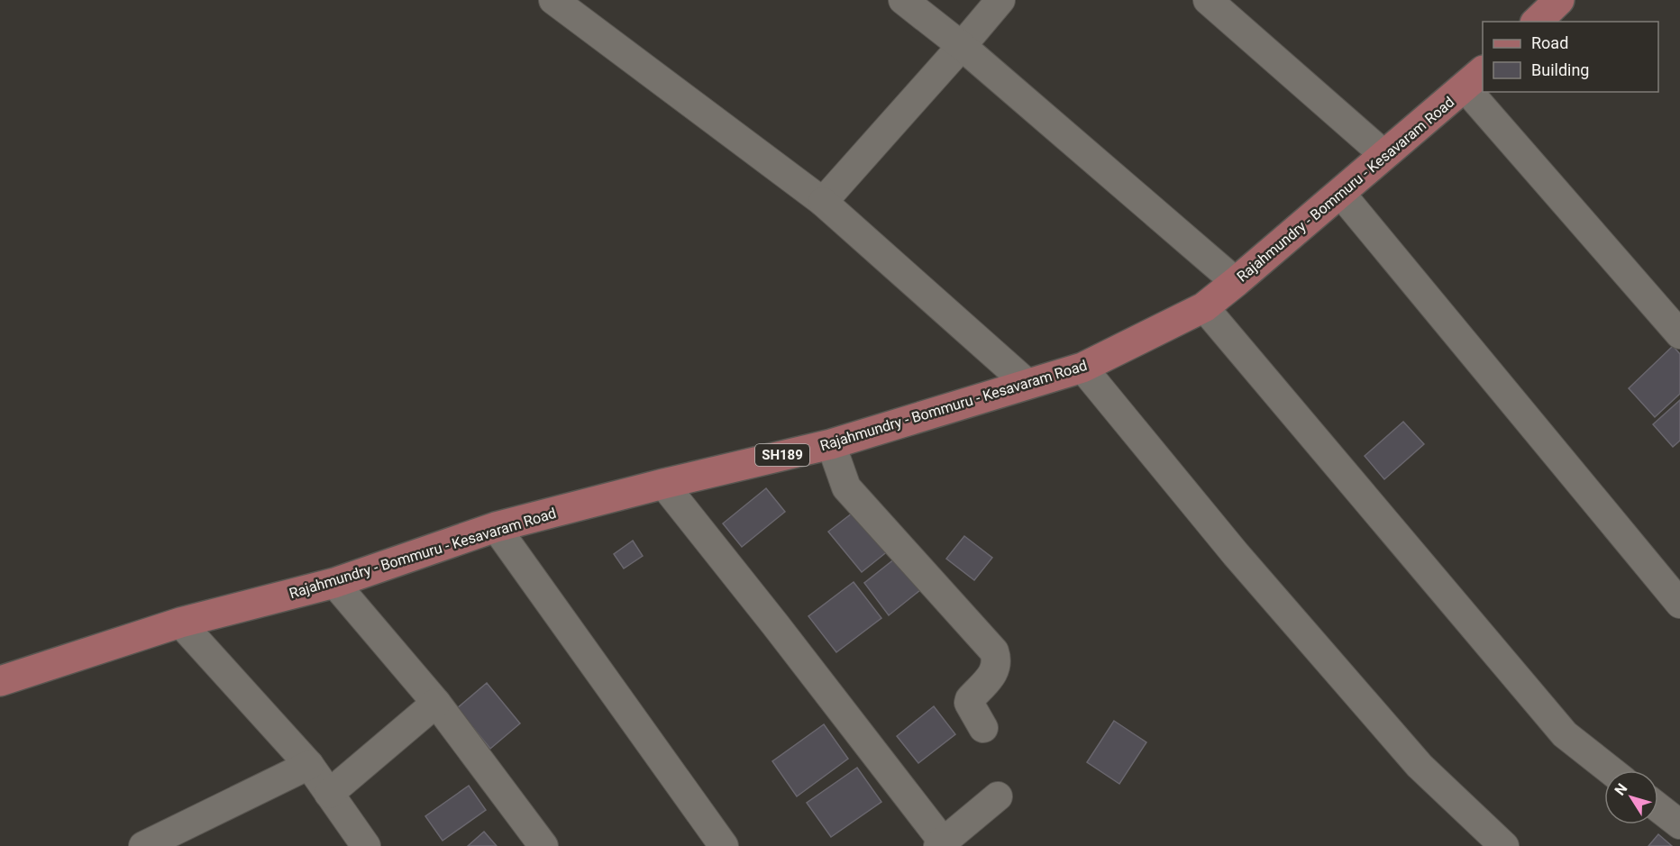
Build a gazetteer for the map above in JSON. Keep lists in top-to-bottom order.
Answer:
{
  "streets": {
    "main road": ["Rajahmundry - Bommuru - Kesavaram Road", "SH189"]
  },
  "legend": ["Road", "Building"],
  "north": "top left"
}
